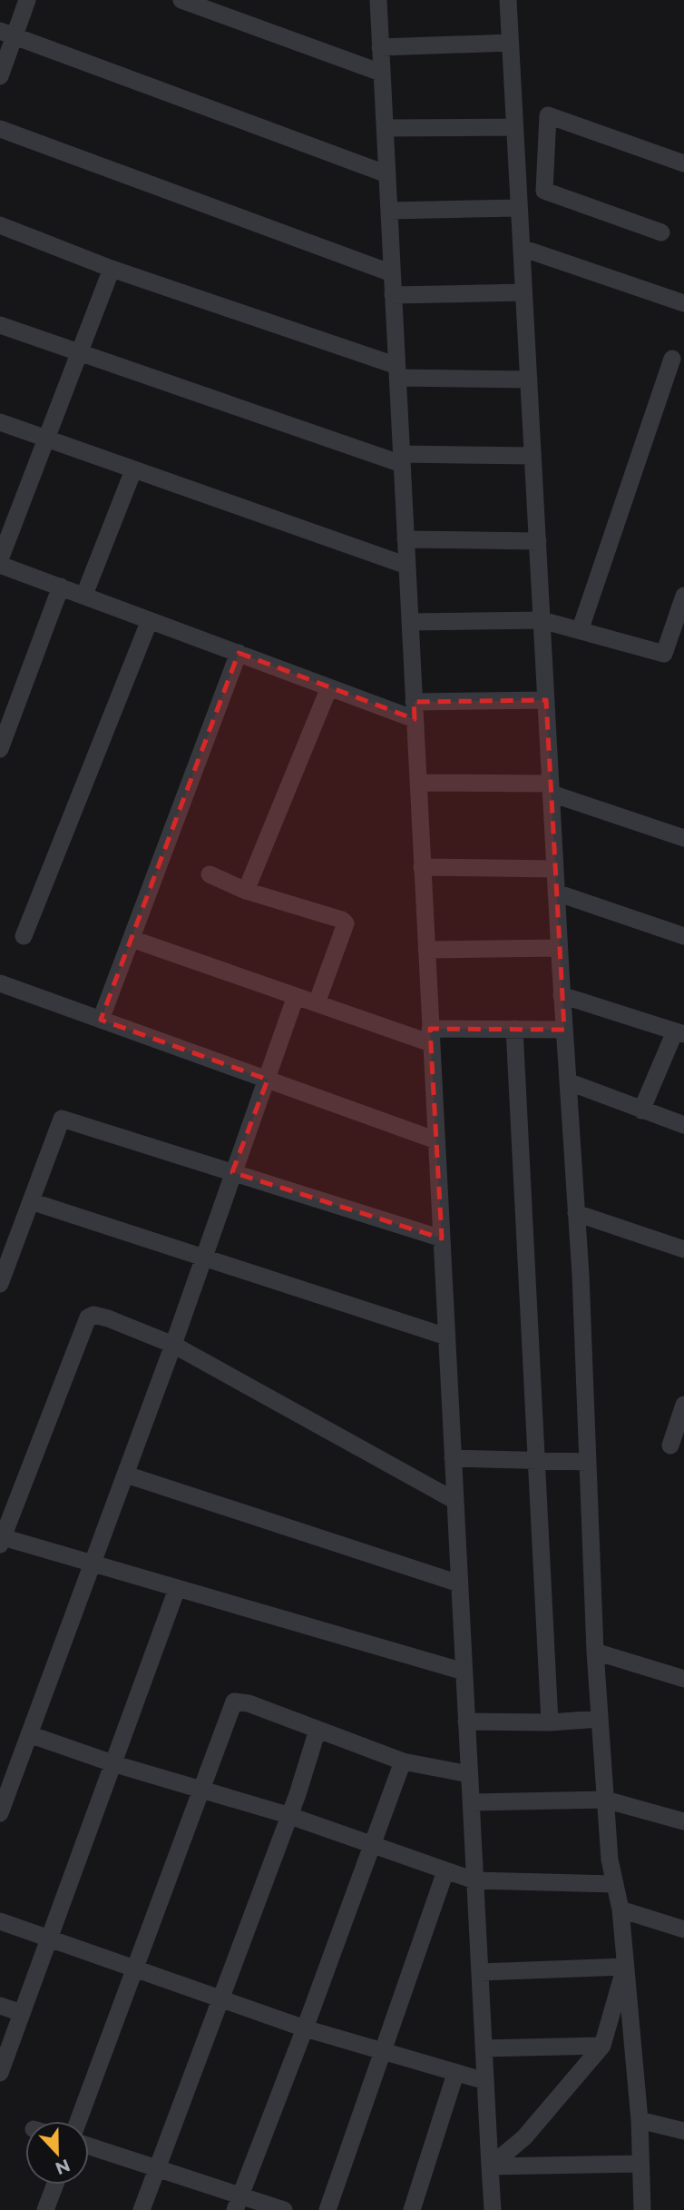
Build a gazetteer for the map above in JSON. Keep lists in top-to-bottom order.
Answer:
{
  "north": "bottom"
}
